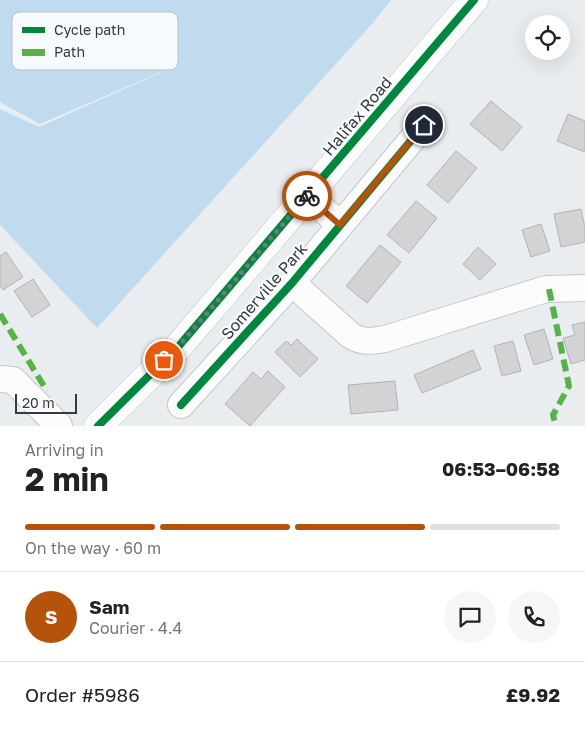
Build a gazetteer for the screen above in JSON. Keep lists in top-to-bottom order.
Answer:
{
  "streets": {
    "highway": ["Halifax Road"],
    "street": ["Somerville Park"]
  },
  "legend": ["Cycle path", "Path"],
  "scale_bar": "20 m",
  "page": {
    "scale": "20 m",
    "heading": ["2 min", "Arriving in", "06:53–06:58"],
    "panel": [
      "Sam",
      "Courier · 4.4",
      "Order #5986",
      "£9.92"
    ],
    "bar": "On the way · 60 m",
    "round": "S"
  }
}
